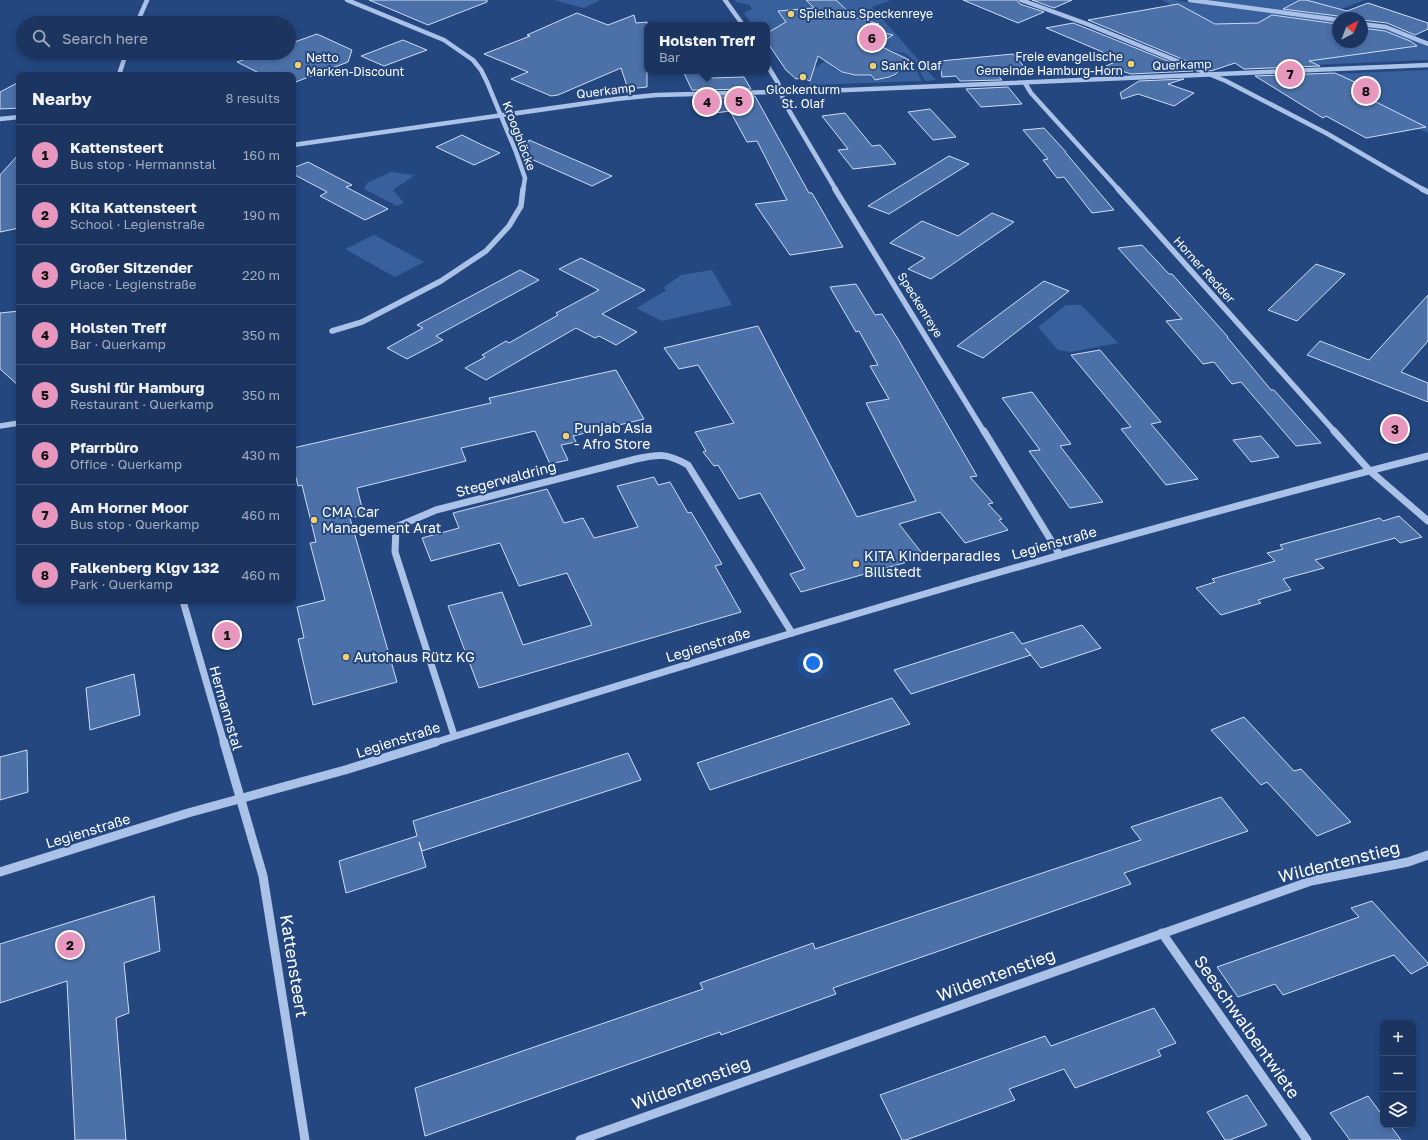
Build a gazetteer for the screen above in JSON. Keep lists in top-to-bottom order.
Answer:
{
  "streets": {
    "street": [
      "Querkamp",
      "Kroogblöcke",
      "Horner Redder",
      "Speckenreye",
      "Stegerwaldring",
      "Legienstraße",
      "Hermannstal",
      "Wildentenstieg",
      "Kattensteert",
      "Seeschwalbentwiete"
    ]
  },
  "crossings": [
    ["Querkamp", "Kroogblöcke"],
    ["Querkamp", "Horner Redder"],
    ["Querkamp", "Speckenreye"],
    ["Horner Redder", "Legienstraße"],
    ["Speckenreye", "Legienstraße"],
    ["Stegerwaldring", "Legienstraße"],
    ["Legienstraße", "Hermannstal"],
    ["Legienstraße", "Kattensteert"],
    ["Hermannstal", "Kattensteert"],
    ["Wildentenstieg", "Seeschwalbentwiete"]
  ],
  "places": [
    "Spielhaus Speckenreye",
    "Freie evangelische Gemeinde Hamburg-Horn",
    "Netto Marken-Discount",
    "Sankt Olaf",
    "Glockenturm St. Olaf",
    "Punjab Asia - Afro Store",
    "CMA Car Management Arat",
    "KITA Kinderparadies Billstedt",
    "Autohaus Rütz KG"
  ],
  "north": "top right",
  "page": {
    "search": "Search here",
    "popup": ["Holsten Treff", "Bar"],
    "pins": [
      "6",
      "7",
      "8",
      "5",
      "4",
      "3",
      "1",
      "2"
    ],
    "heading": ["Nearby", "8 results"],
    "list": [
      {
        "mark": "1",
        "name": "Kattensteert",
        "note": "Bus stop · Hermannstal",
        "value": "160 m"
      },
      {
        "mark": "2",
        "name": "Kita Kattensteert",
        "note": "School · Legienstraße",
        "value": "190 m"
      },
      {
        "mark": "3",
        "name": "Großer Sitzender",
        "note": "Place · Legienstraße",
        "value": "220 m"
      },
      {
        "mark": "4",
        "name": "Holsten Treff",
        "note": "Bar · Querkamp",
        "value": "350 m"
      },
      {
        "mark": "5",
        "name": "Sushi für Hamburg",
        "note": "Restaurant · Querkamp",
        "value": "350 m"
      },
      {
        "mark": "6",
        "name": "Pfarrbüro",
        "note": "Office · Querkamp",
        "value": "430 m"
      },
      {
        "mark": "7",
        "name": "Am Horner Moor",
        "note": "Bus stop · Querkamp",
        "value": "460 m"
      },
      {
        "mark": "8",
        "name": "Falkenberg Klgv 132",
        "note": "Park · Querkamp",
        "value": "460 m"
      }
    ],
    "map_buttons": ["+", "−"]
  }
}
